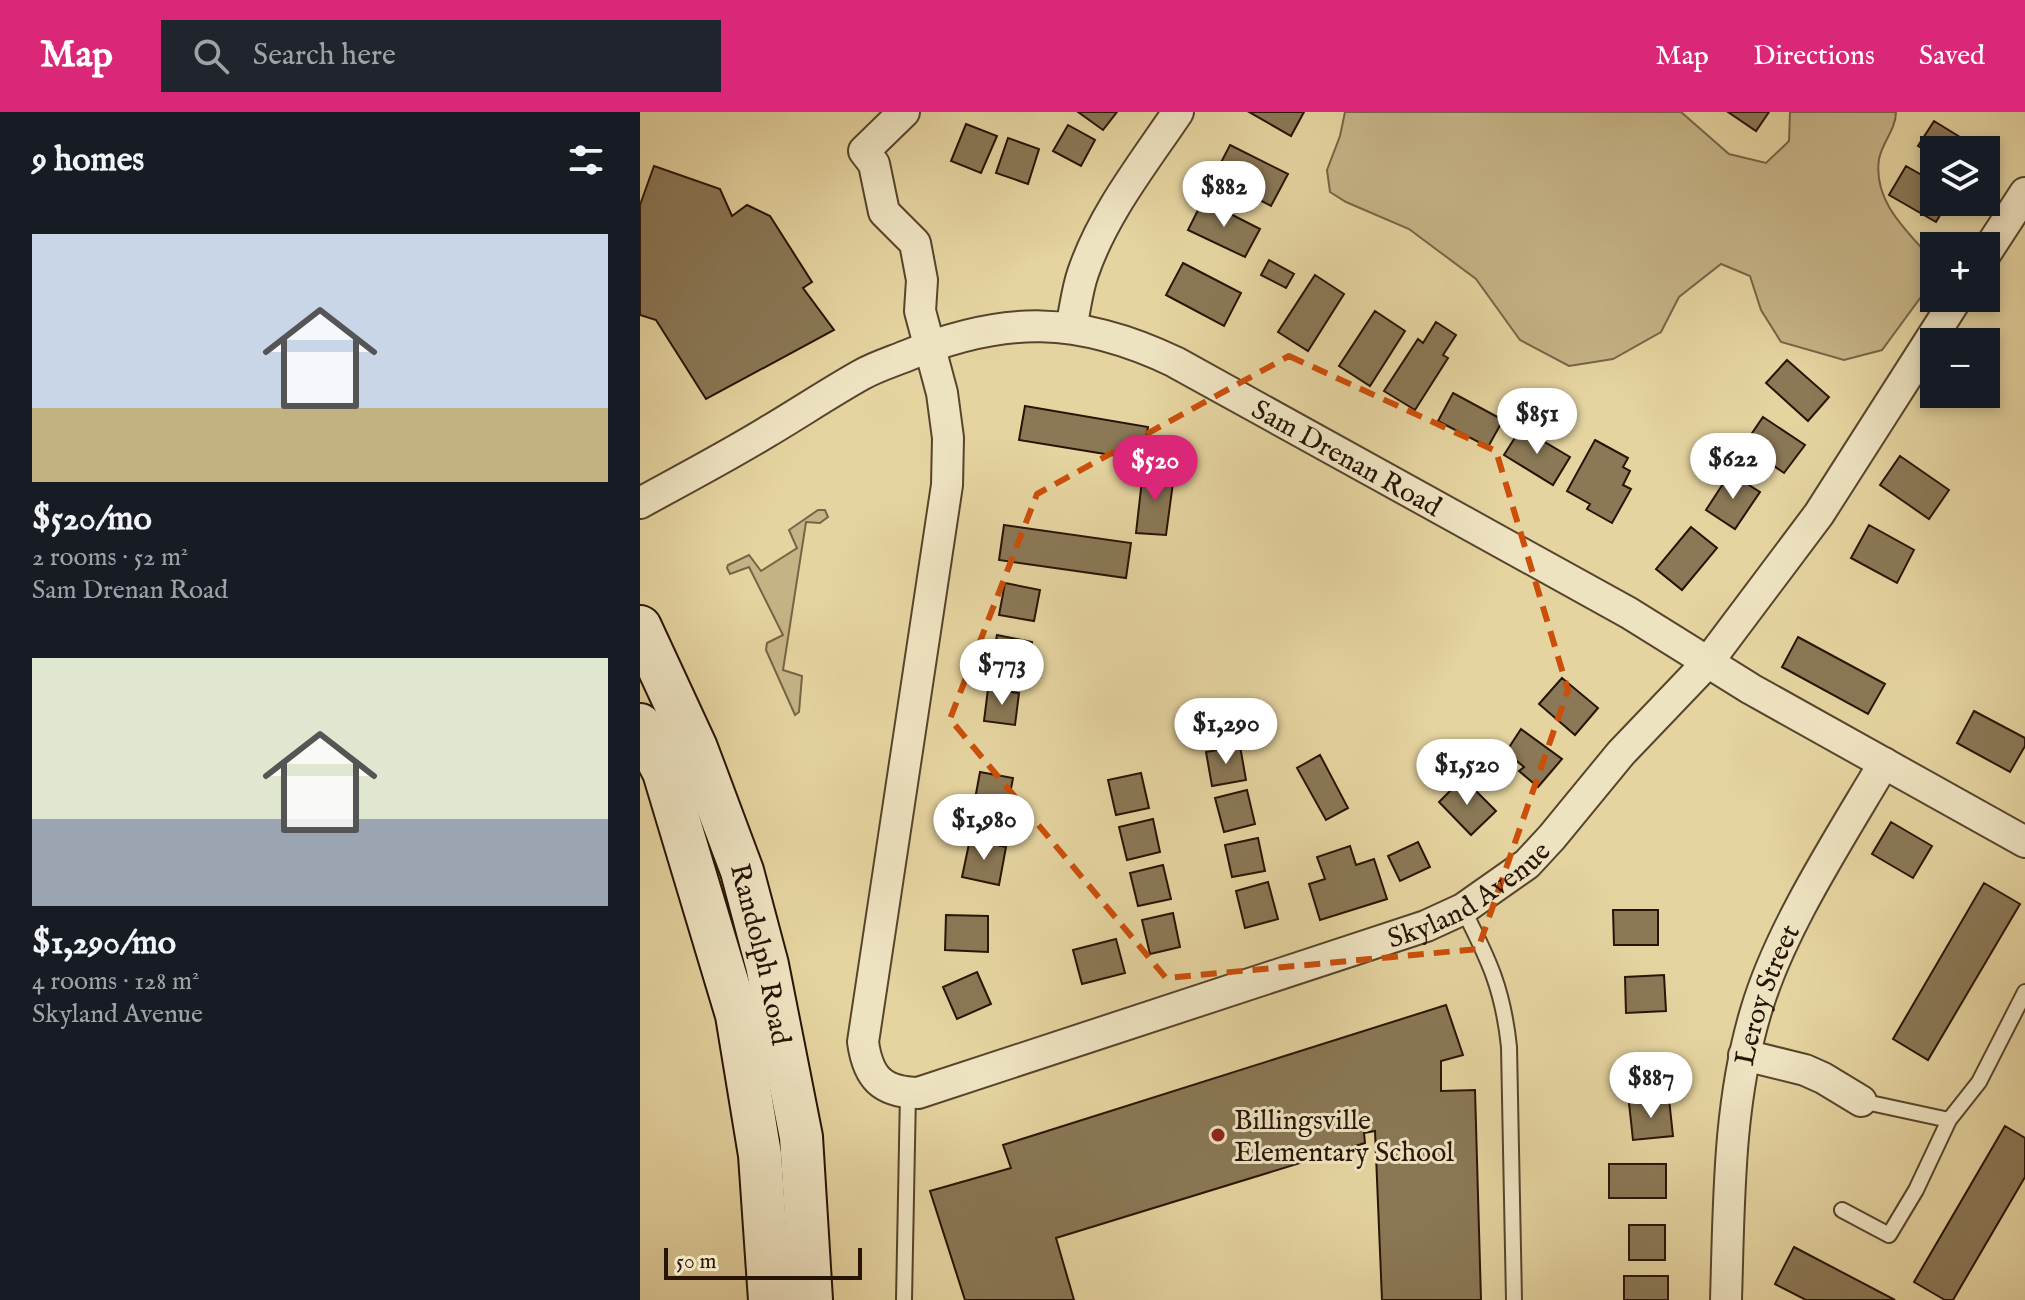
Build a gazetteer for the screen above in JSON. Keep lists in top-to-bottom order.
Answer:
{
  "streets": {
    "main road": ["Randolph Road"],
    "street": ["Sam Drenan Road", "Skyland Avenue", "Leroy Street"]
  },
  "crossings": [
    ["Sam Drenan Road", "Skyland Avenue"],
    ["Sam Drenan Road", "Leroy Street"]
  ],
  "places": ["Billingsville Elementary School"],
  "scale_bar": "50 m",
  "page": {
    "header": "Map",
    "search": "Search here",
    "nav": ["Map", "Directions", "Saved"],
    "heading": "9 homes",
    "map_buttons": ["+", "−"],
    "price": [
      "$882",
      "$851",
      "$622",
      "$520",
      "$773",
      "$1,290",
      "$1,520",
      "$1,980",
      "$887"
    ],
    "list": [
      {
        "name": "$520/mo",
        "note": "2 rooms · 52 m² · Sam Drenan Road"
      },
      {
        "name": "$1,290/mo",
        "note": "4 rooms · 128 m² · Skyland Avenue"
      }
    ],
    "scale": "50 m"
  }
}
